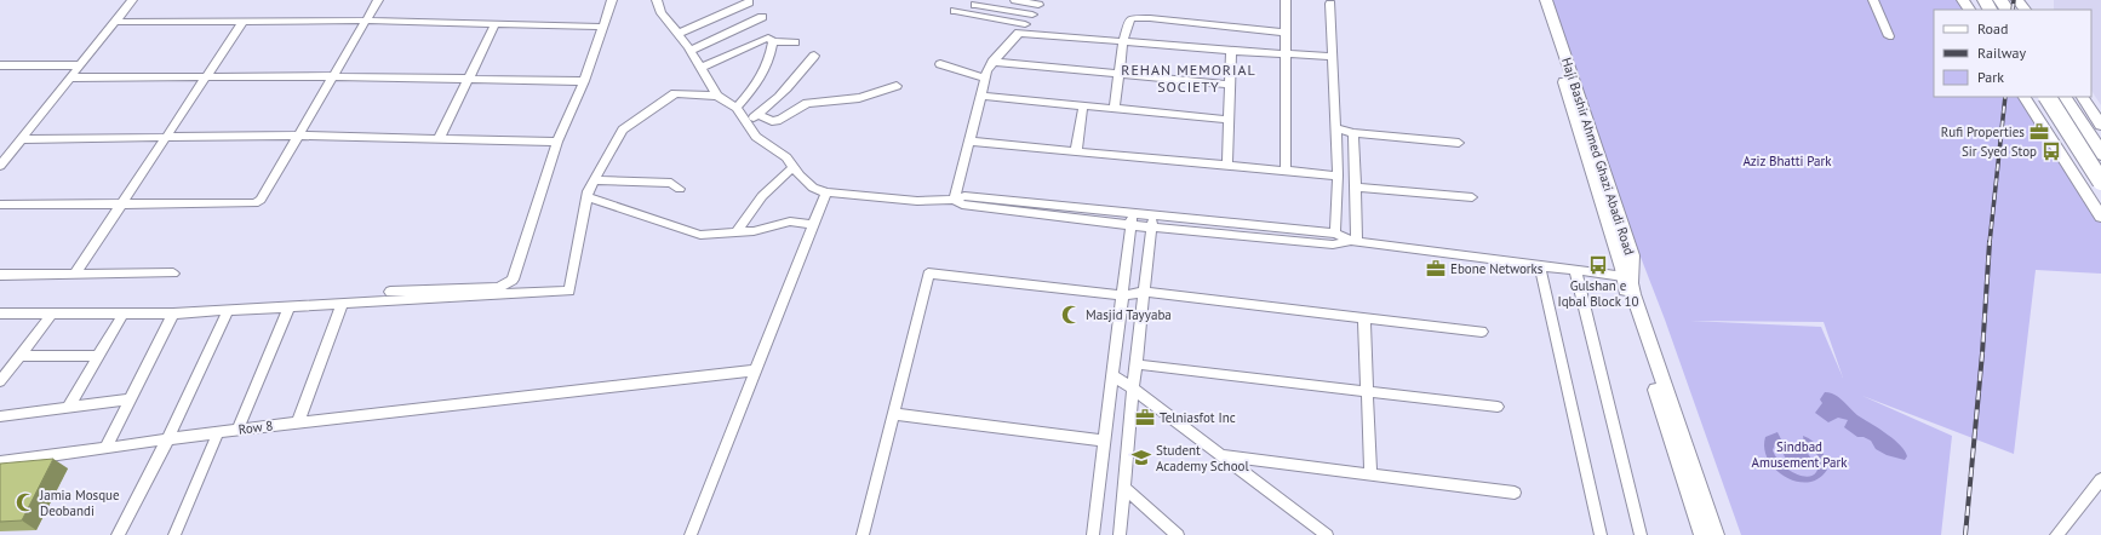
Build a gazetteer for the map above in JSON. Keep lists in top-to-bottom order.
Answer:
{
  "streets": {
    "street": ["Haji Bashir Ahmed Ghazi Abadi Road", "Row 8"]
  },
  "districts": ["REHAN MEMORIAL SOCIETY"],
  "parks": ["Aziz Bhatti Park", "Sindbad Amusement Park"],
  "places": {
    "office": ["Rufi Properties", "Ebone Networks", "Telniasfot Inc"],
    "bus stop": ["Sir Syed Stop", "Gulshan e Iqbal Block 10"],
    "mosque": ["Masjid Tayyaba", "Jamia Mosque Deobandi"],
    "school or university": ["Student Academy School"]
  },
  "legend": ["Road", "Railway", "Park"]
}
